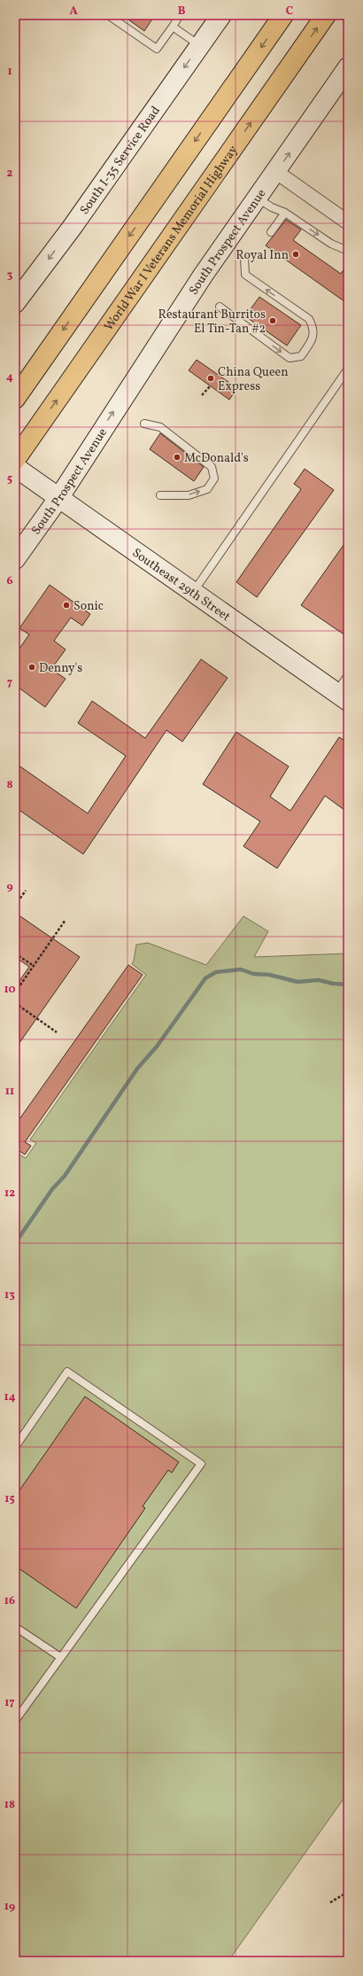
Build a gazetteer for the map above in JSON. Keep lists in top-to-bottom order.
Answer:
{
  "streets": {
    "highway": ["World War I Veterans Memorial Highway"],
    "main road": ["South I-35 Service Road", "South Prospect Avenue", "Southeast 29th Street"]
  },
  "crossings": [
    ["South Prospect Avenue", "Southeast 29th Street"]
  ],
  "one_way": ["South I-35 Service Road", "South Prospect Avenue"],
  "places": [
    "Royal Inn",
    "Restaurant Burritos El Tin-Tan #2",
    "China Queen Express",
    "McDonald's",
    "Sonic",
    "Denny's"
  ],
  "grid": {
    "columns": ["A", "B", "C"],
    "rows": [
      "1",
      "2",
      "3",
      "4",
      "5",
      "6",
      "7",
      "8",
      "9",
      "10",
      "11",
      "12",
      "13",
      "14",
      "15",
      "16",
      "17",
      "18",
      "19"
    ]
  }
}
